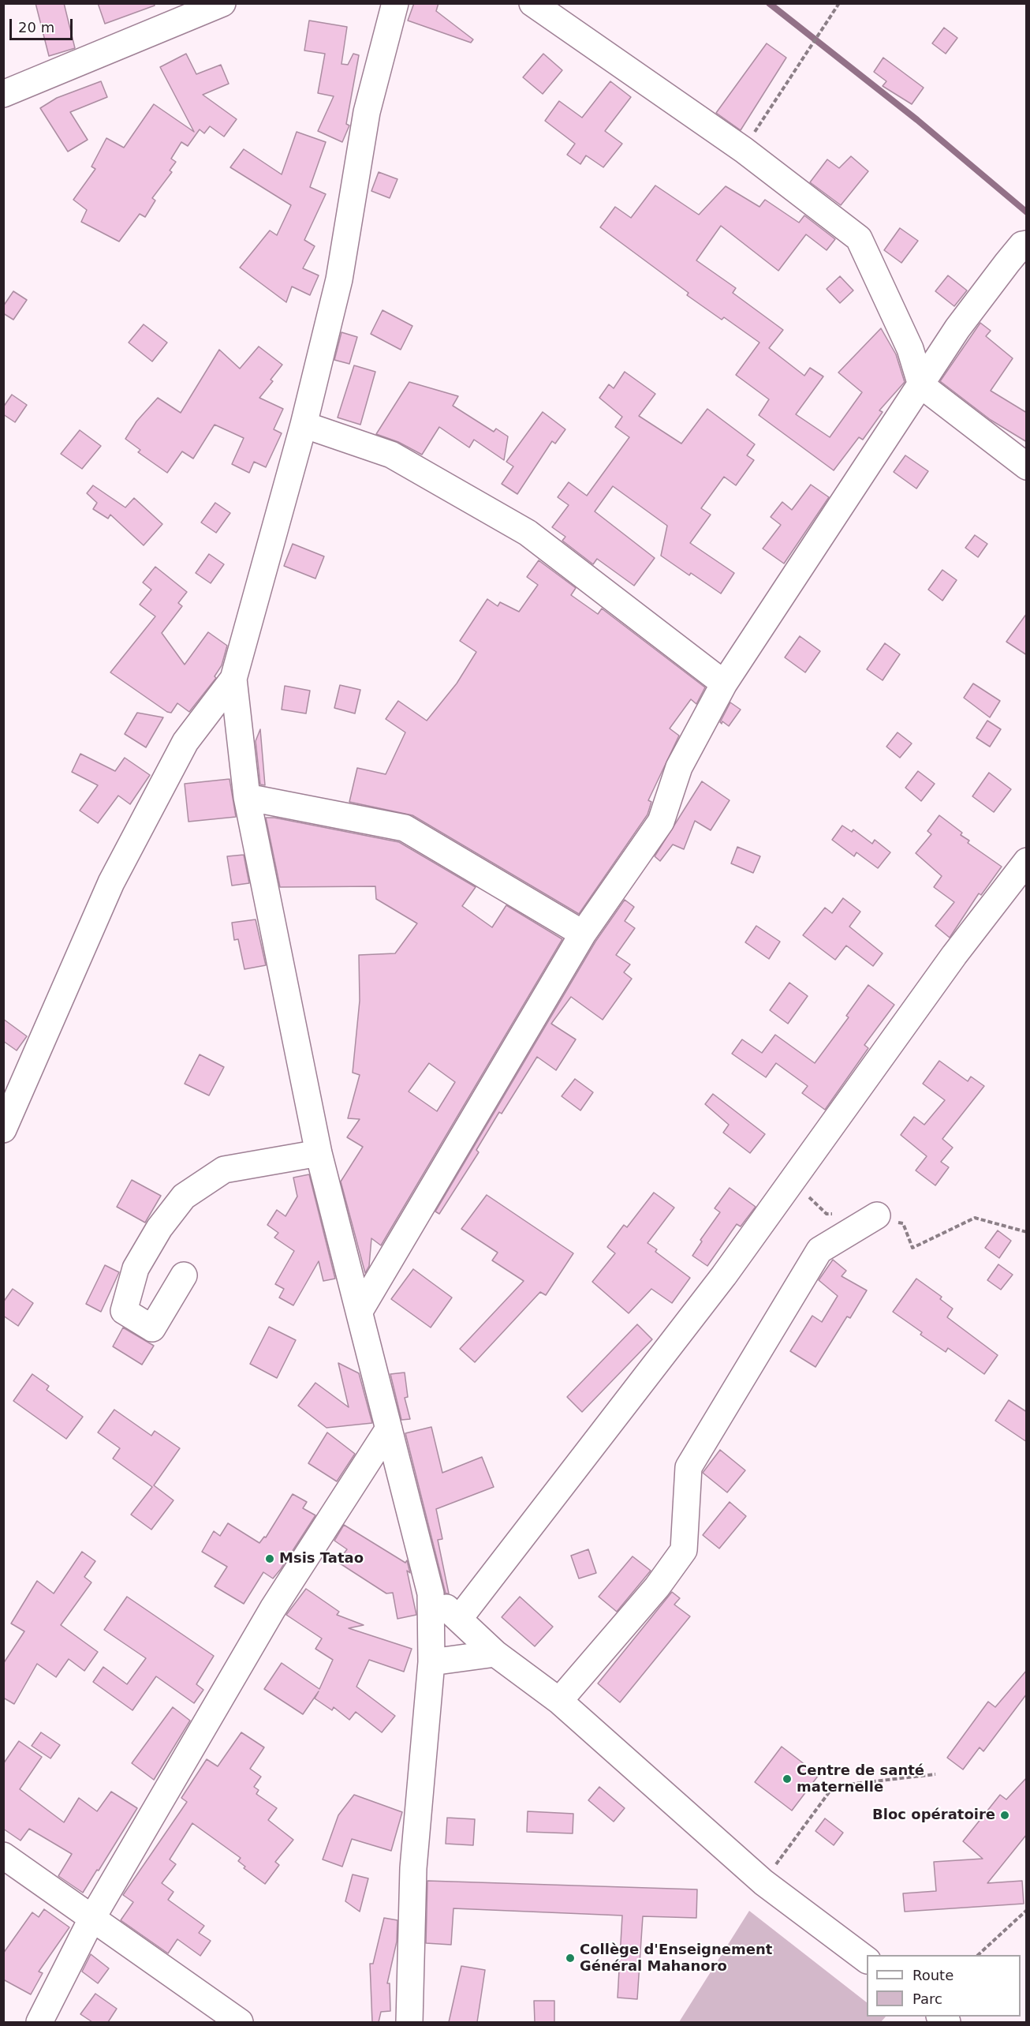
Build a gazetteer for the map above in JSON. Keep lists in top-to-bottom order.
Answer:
{
  "places": [
    "Msis Tatao",
    "Centre de santé maternelle",
    "Bloc opératoire",
    "Collège d'Enseignement Général Mahanoro"
  ],
  "legend": ["Route", "Parc"],
  "scale_bar": "20 m"
}
